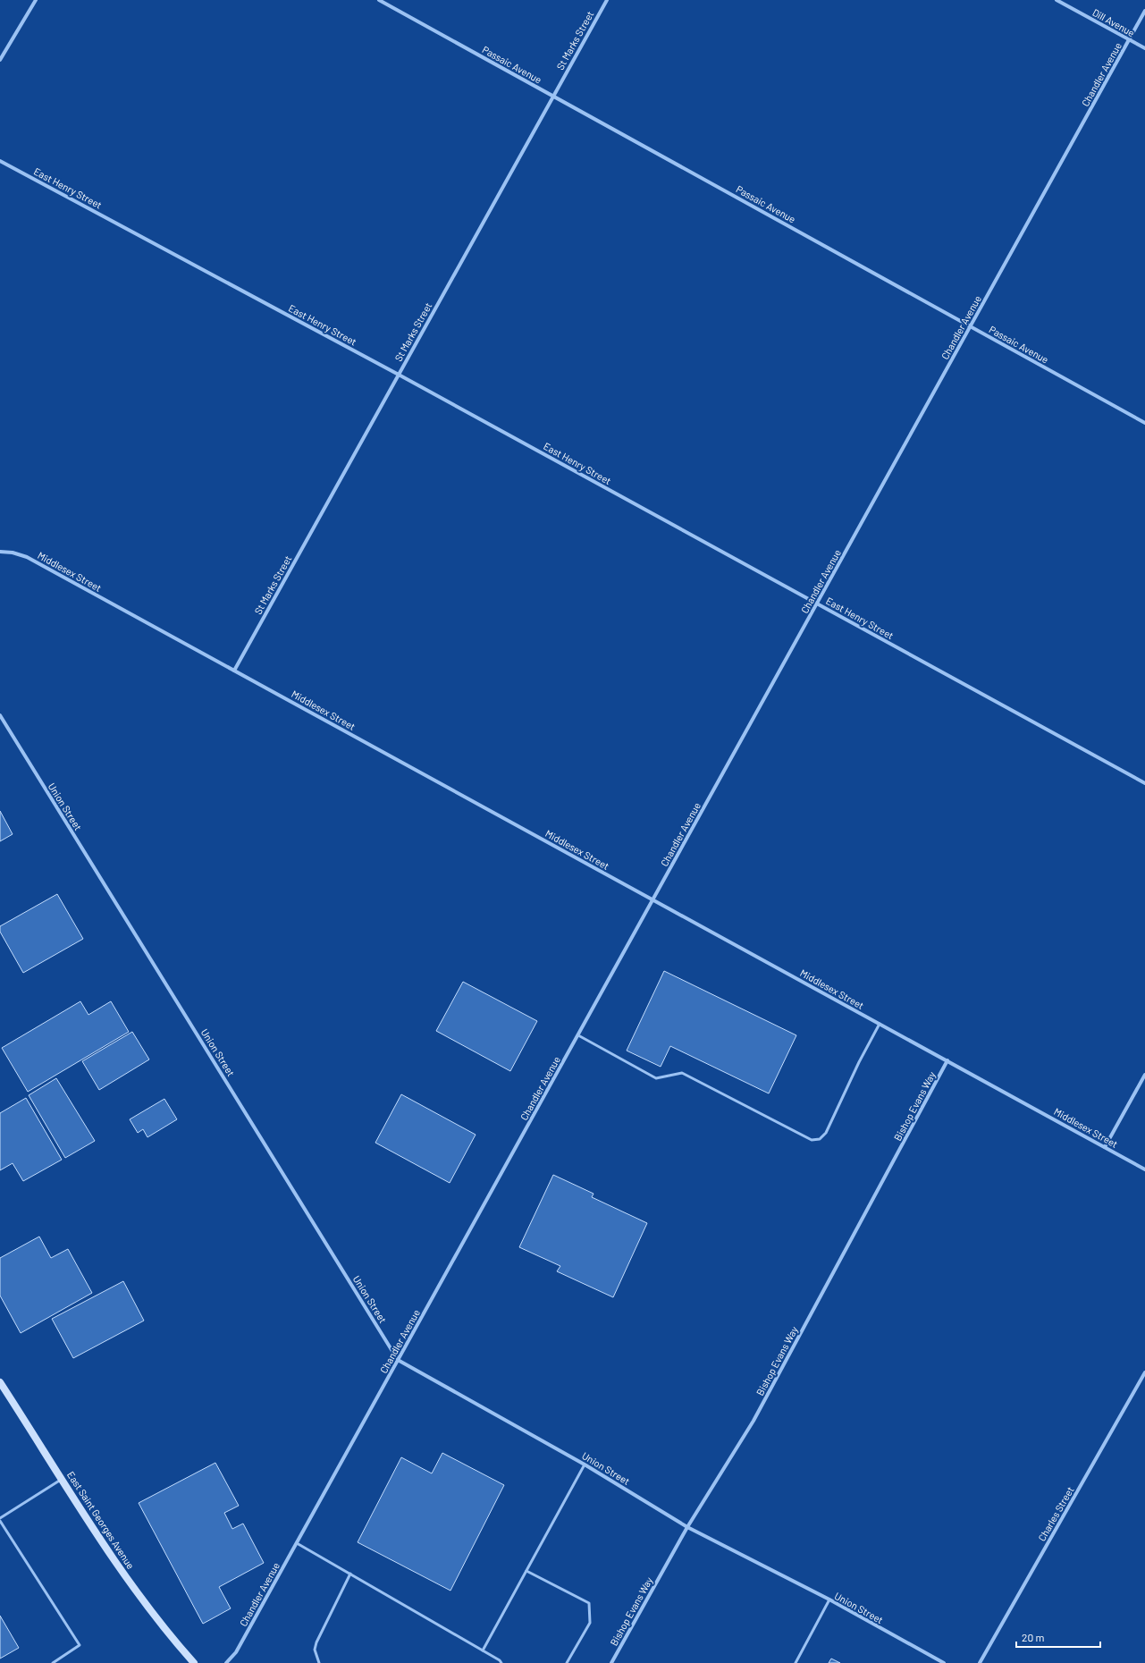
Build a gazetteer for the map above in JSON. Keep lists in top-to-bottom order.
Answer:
{
  "streets": {
    "main road": ["East Saint Georges Avenue"],
    "street": [
      "Dill Avenue",
      "St Marks Street",
      "Passaic Avenue",
      "Chandler Avenue",
      "East Henry Street",
      "Middlesex Street",
      "Union Street",
      "Bishop Evans Way",
      "Charles Street"
    ]
  },
  "crossings": [
    ["Dill Avenue", "Chandler Avenue"],
    ["St Marks Street", "Passaic Avenue"],
    ["St Marks Street", "East Henry Street"],
    ["St Marks Street", "Middlesex Street"],
    ["Passaic Avenue", "Chandler Avenue"],
    ["Chandler Avenue", "East Henry Street"],
    ["Chandler Avenue", "Middlesex Street"],
    ["Chandler Avenue", "Union Street"],
    ["Middlesex Street", "Bishop Evans Way"],
    ["Union Street", "Bishop Evans Way"]
  ],
  "scale_bar": "20 m"
}
